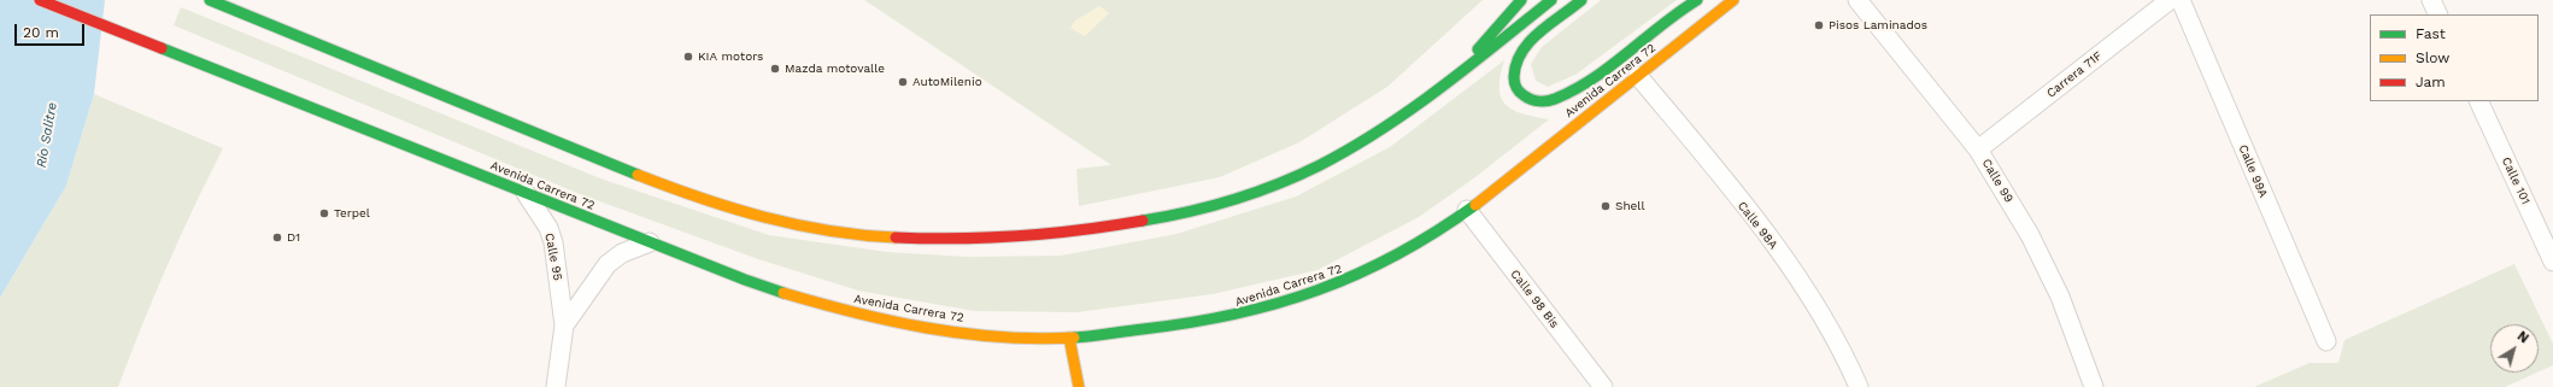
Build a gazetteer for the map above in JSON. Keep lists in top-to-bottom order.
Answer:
{
  "streets": {
    "main road": ["Avenida Carrera 72"],
    "street": [
      "Carrera 71F",
      "Calle 99A",
      "Calle 99",
      "Calle 101",
      "Calle 98A",
      "Calle 95",
      "Calle 98 Bis"
    ]
  },
  "crossings": [
    ["Carrera 71F", "Calle 99"],
    ["Avenida Carrera 72", "Calle 98A"],
    ["Avenida Carrera 72", "Calle 95"],
    ["Avenida Carrera 72", "Calle 98 Bis"]
  ],
  "water": ["Río Salitre"],
  "places": [
    "Pisos Laminados",
    "KIA motors",
    "Mazda motovalle",
    "AutoMilenio",
    "Shell",
    "Terpel",
    "D1"
  ],
  "legend": ["Fast", "Slow", "Jam"],
  "scale_bar": "20 m",
  "north": "top right"
}
